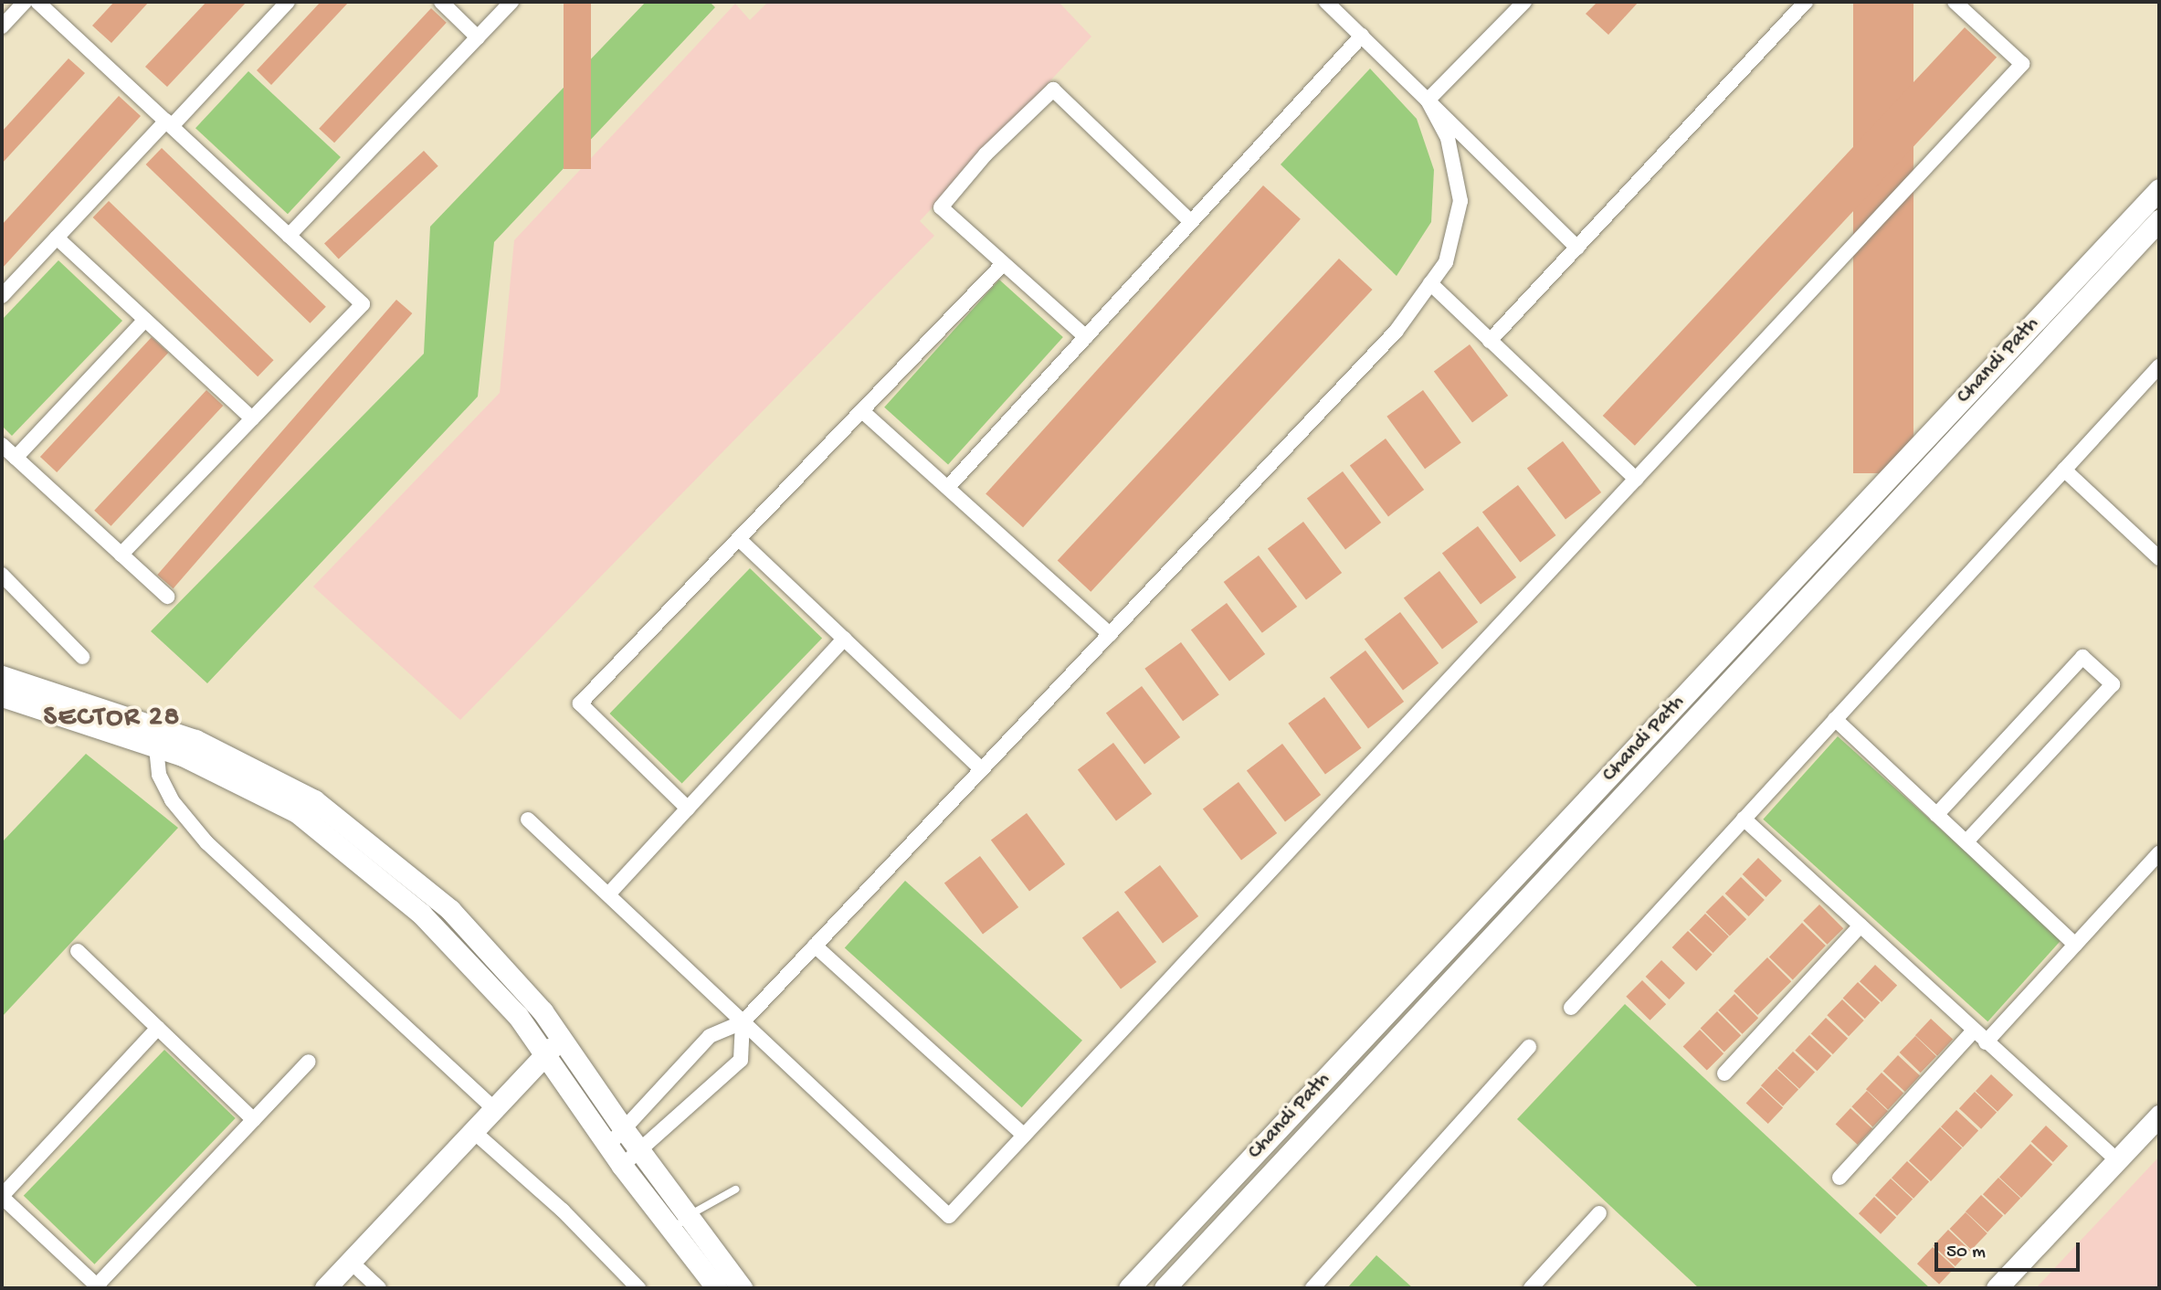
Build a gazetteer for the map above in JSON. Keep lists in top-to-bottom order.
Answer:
{
  "streets": {
    "main road": ["Chandi Path"]
  },
  "districts": ["SECTOR 28"],
  "scale_bar": "50 m"
}
